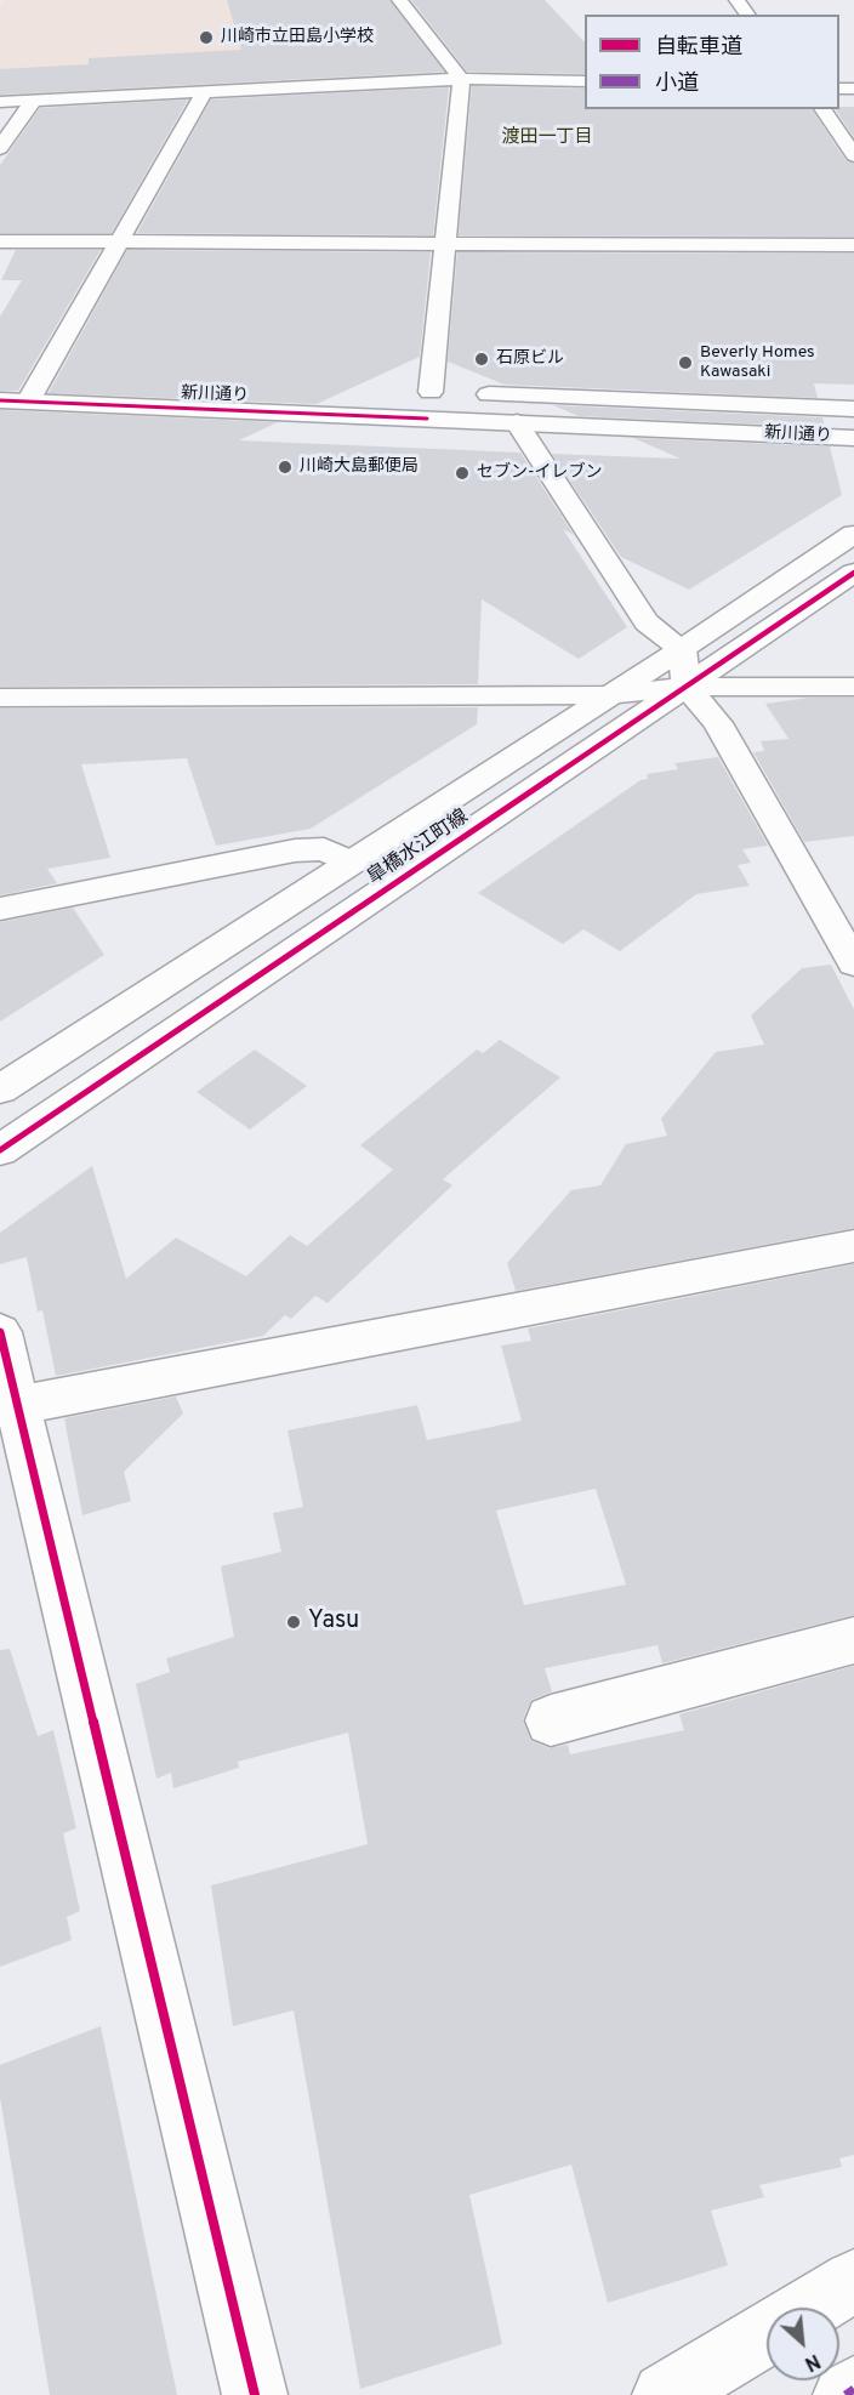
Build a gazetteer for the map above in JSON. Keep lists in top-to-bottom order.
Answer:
{
  "streets": {
    "street": ["新川通り", "皐橋水江町線"]
  },
  "districts": ["渡田一丁目"],
  "places": [
    "川崎市立田島小学校",
    "石原ビル",
    "Beverly Homes Kawasaki",
    "川崎大島郵便局",
    "セブン-イレブン",
    "Yasu"
  ],
  "legend": ["自転車道", "小道"],
  "north": "bottom right"
}
